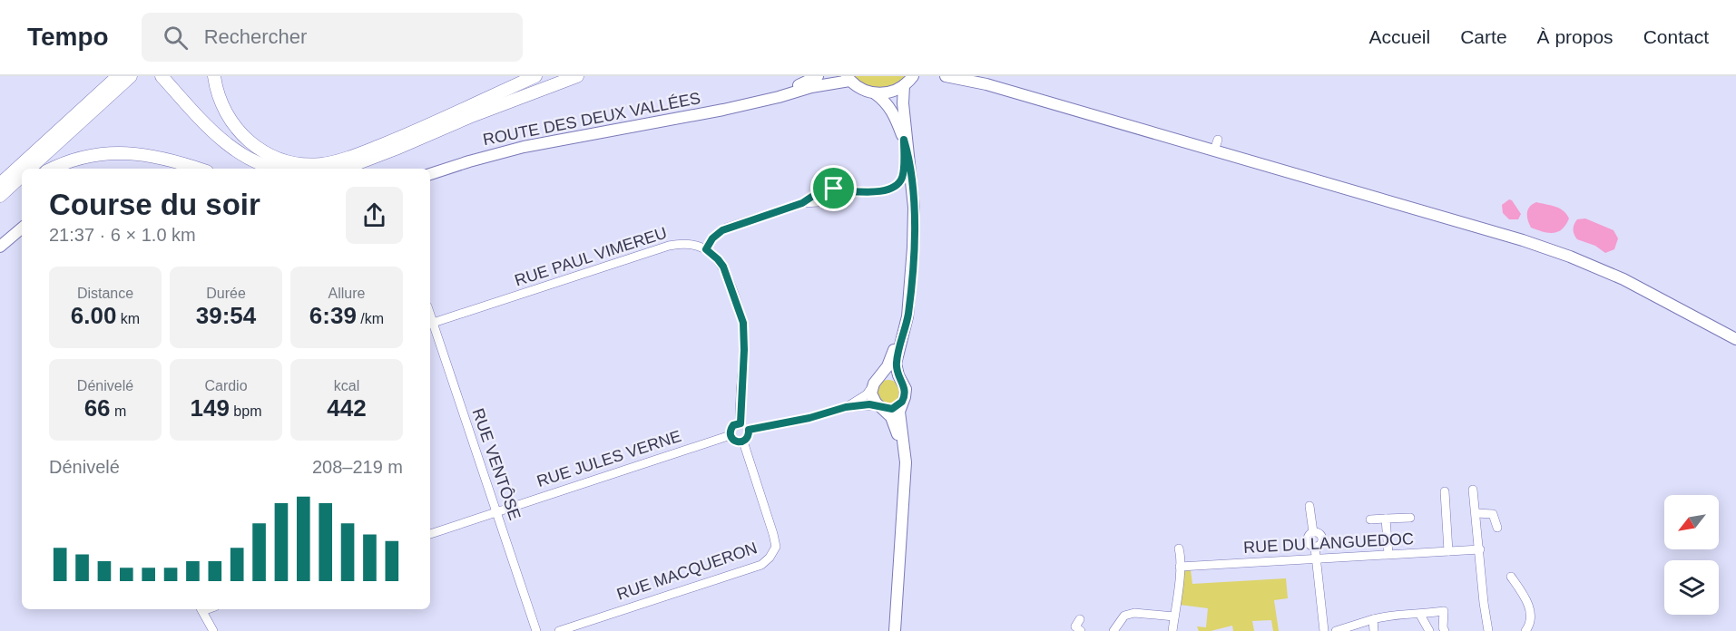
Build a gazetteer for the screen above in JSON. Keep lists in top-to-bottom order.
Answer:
{
  "streets": {
    "main road": ["ROUTE DES DEUX VALLÉES"],
    "street": [
      "RUE PAUL VIMEREU",
      "RUE JULES VERNE",
      "RUE VENTÔSE",
      "RUE DU LANGUEDOC",
      "RUE MACQUERON"
    ]
  },
  "crossings": [
    ["RUE PAUL VIMEREU", "RUE VENTÔSE"],
    ["RUE JULES VERNE", "RUE VENTÔSE"],
    ["RUE JULES VERNE", "RUE MACQUERON"]
  ],
  "north": "bottom left",
  "page": {
    "header": "Tempo",
    "search": "Rechercher",
    "nav": [
      "Accueil",
      "Carte",
      "À propos",
      "Contact"
    ],
    "heading": ["Course du soir", "21:37 · 6 × 1.0 km"],
    "stats": [
      ["Distance", "6.00 km"],
      ["Durée", "39:54"],
      ["Allure", "6:39 /km"],
      ["Dénivelé", "66 m"],
      ["Cardio", "149 bpm"],
      ["kcal", "442"]
    ],
    "chart": ["Dénivelé", "208–219 m"]
  }
}
